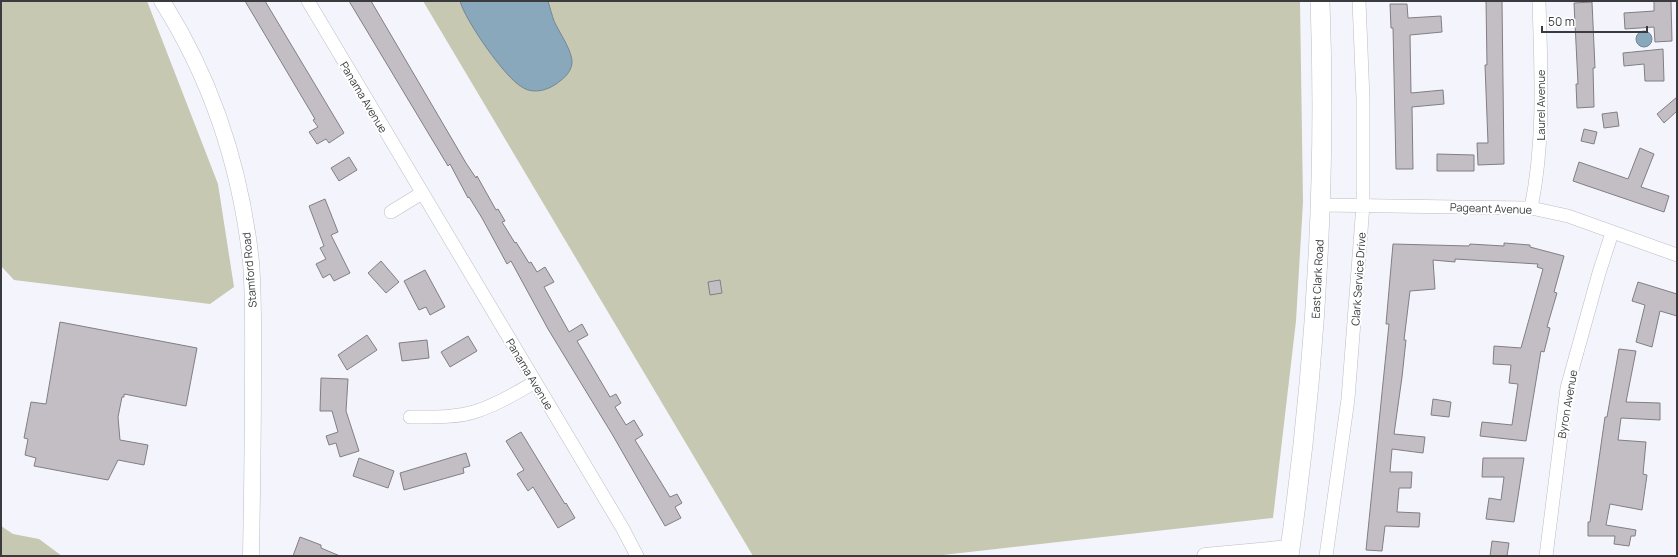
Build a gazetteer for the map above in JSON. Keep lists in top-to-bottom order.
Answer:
{
  "streets": {
    "main road": ["East Clark Road"],
    "street": [
      "Panama Avenue",
      "Laurel Avenue",
      "Pageant Avenue",
      "Stamford Road",
      "Clark Service Drive",
      "Byron Avenue"
    ]
  },
  "crossings": [
    ["Laurel Avenue", "Pageant Avenue"],
    ["Pageant Avenue", "East Clark Road"],
    ["Pageant Avenue", "Clark Service Drive"],
    ["Pageant Avenue", "Byron Avenue"]
  ],
  "scale_bar": "50 m"
}
